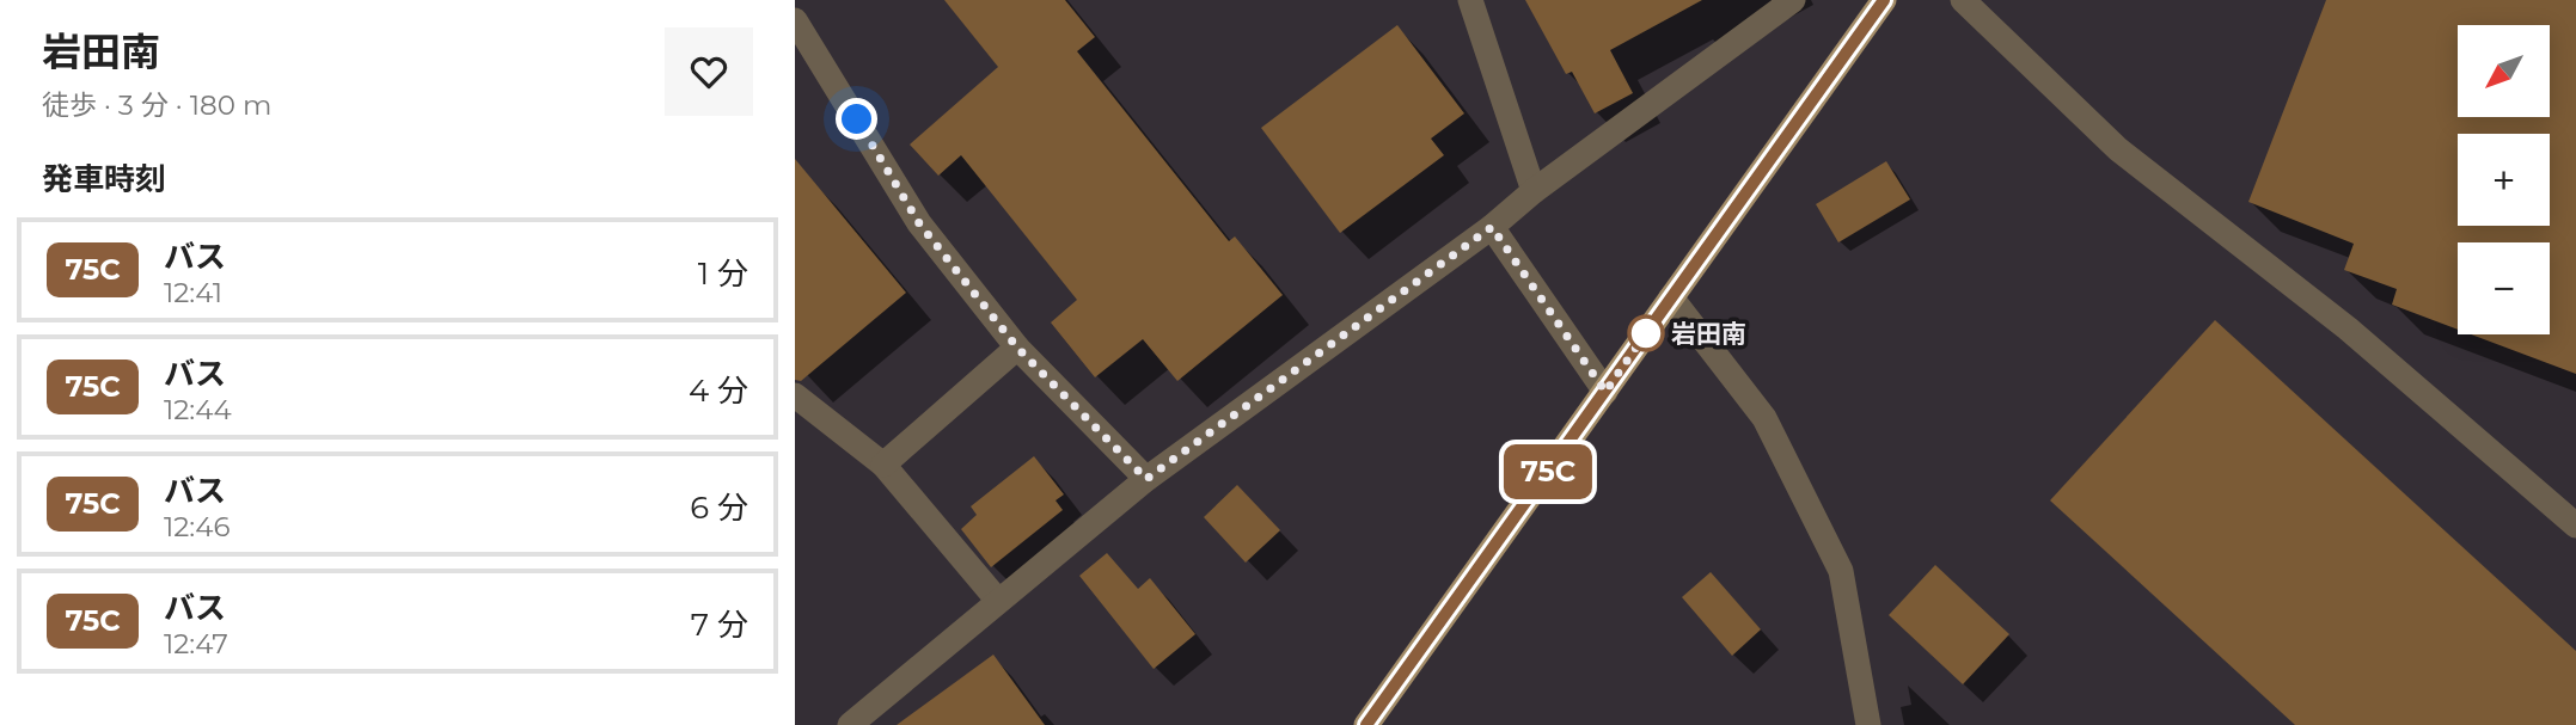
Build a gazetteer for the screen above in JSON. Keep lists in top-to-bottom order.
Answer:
{
  "places": ["岩田南"],
  "lines": ["bus line 75C"],
  "north": "bottom left",
  "page": {
    "heading": [
      ["岩田南", "徒歩 · 3 分 · 180 m"],
      "発車時刻"
    ],
    "on_map": "75C",
    "map_buttons": ["+", "−"],
    "list": [
      {
        "mark": "75C",
        "name": "バス",
        "note": "12:41",
        "value": "1 分"
      },
      {
        "mark": "75C",
        "name": "バス",
        "note": "12:44",
        "value": "4 分"
      },
      {
        "mark": "75C",
        "name": "バス",
        "note": "12:46",
        "value": "6 分"
      },
      {
        "mark": "75C",
        "name": "バス",
        "note": "12:47",
        "value": "7 分"
      }
    ]
  }
}
